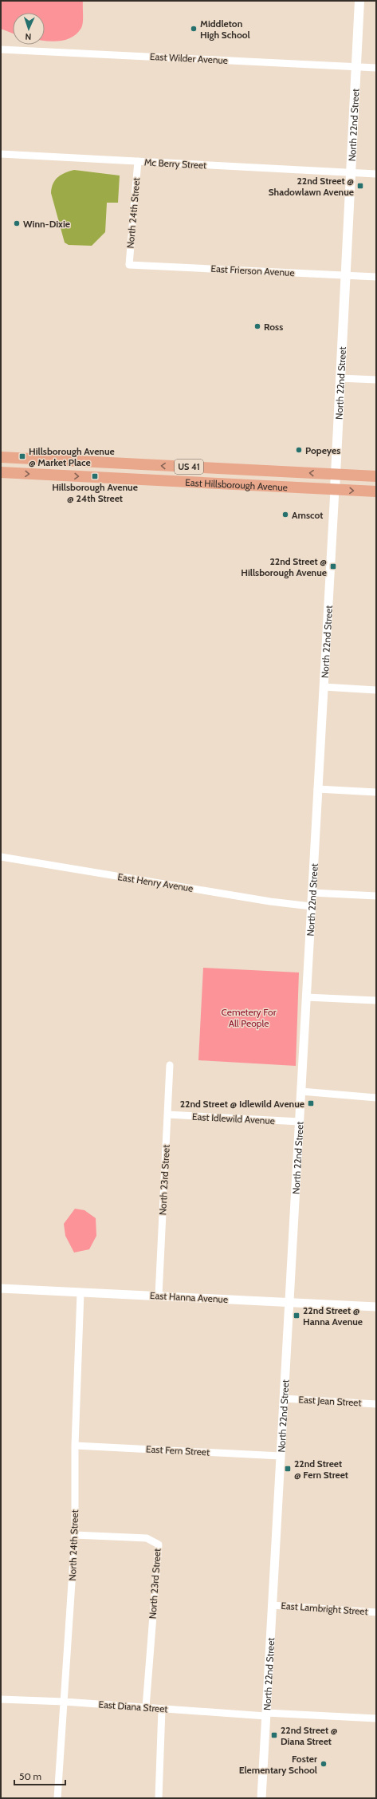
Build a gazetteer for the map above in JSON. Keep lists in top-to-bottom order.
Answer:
{
  "streets": {
    "main road": ["North 22nd Street", "US 41", "East Hillsborough Avenue"],
    "street": [
      "East Wilder Avenue",
      "Mc Berry Street",
      "North 24th Street",
      "East Frierson Avenue",
      "East Henry Avenue",
      "East Idlewild Avenue",
      "North 23rd Street",
      "East Hanna Avenue",
      "East Jean Street",
      "East Fern Street",
      "East Lambright Street",
      "East Diana Street"
    ]
  },
  "crossings": [
    ["East Wilder Avenue", "North 22nd Street"],
    ["North 22nd Street", "Mc Berry Street"],
    ["North 22nd Street", "East Frierson Avenue"],
    ["North 22nd Street", "East Hillsborough Avenue"],
    ["North 22nd Street", "East Henry Avenue"],
    ["North 22nd Street", "East Idlewild Avenue"],
    ["North 22nd Street", "East Hanna Avenue"],
    ["North 22nd Street", "East Jean Street"],
    ["North 22nd Street", "East Fern Street"],
    ["North 22nd Street", "East Lambright Street"],
    ["North 22nd Street", "East Diana Street"],
    ["Mc Berry Street", "North 24th Street"],
    ["North 24th Street", "East Frierson Avenue"],
    ["North 24th Street", "North 23rd Street"],
    ["North 24th Street", "East Hanna Avenue"],
    ["North 24th Street", "East Fern Street"],
    ["North 24th Street", "East Diana Street"],
    ["East Idlewild Avenue", "North 23rd Street"],
    ["North 23rd Street", "East Hanna Avenue"],
    ["North 23rd Street", "East Diana Street"]
  ],
  "parks": ["Cemetery For All People"],
  "places": {
    "other": [
      "Middleton High School",
      "Winn-Dixie",
      "Ross",
      "Popeyes",
      "Amscot",
      "Foster Elementary School"
    ],
    "transit": [
      "22nd Street @ Shadowlawn Avenue",
      "Hillsborough Avenue @ Market Place",
      "Hillsborough Avenue @ 24th Street",
      "22nd Street @ Hillsborough Avenue",
      "22nd Street @ Idlewild Avenue",
      "22nd Street @ Hanna Avenue",
      "22nd Street @ Fern Street",
      "22nd Street @ Diana Street"
    ]
  },
  "scale_bar": "50 m",
  "north": "bottom"
}
